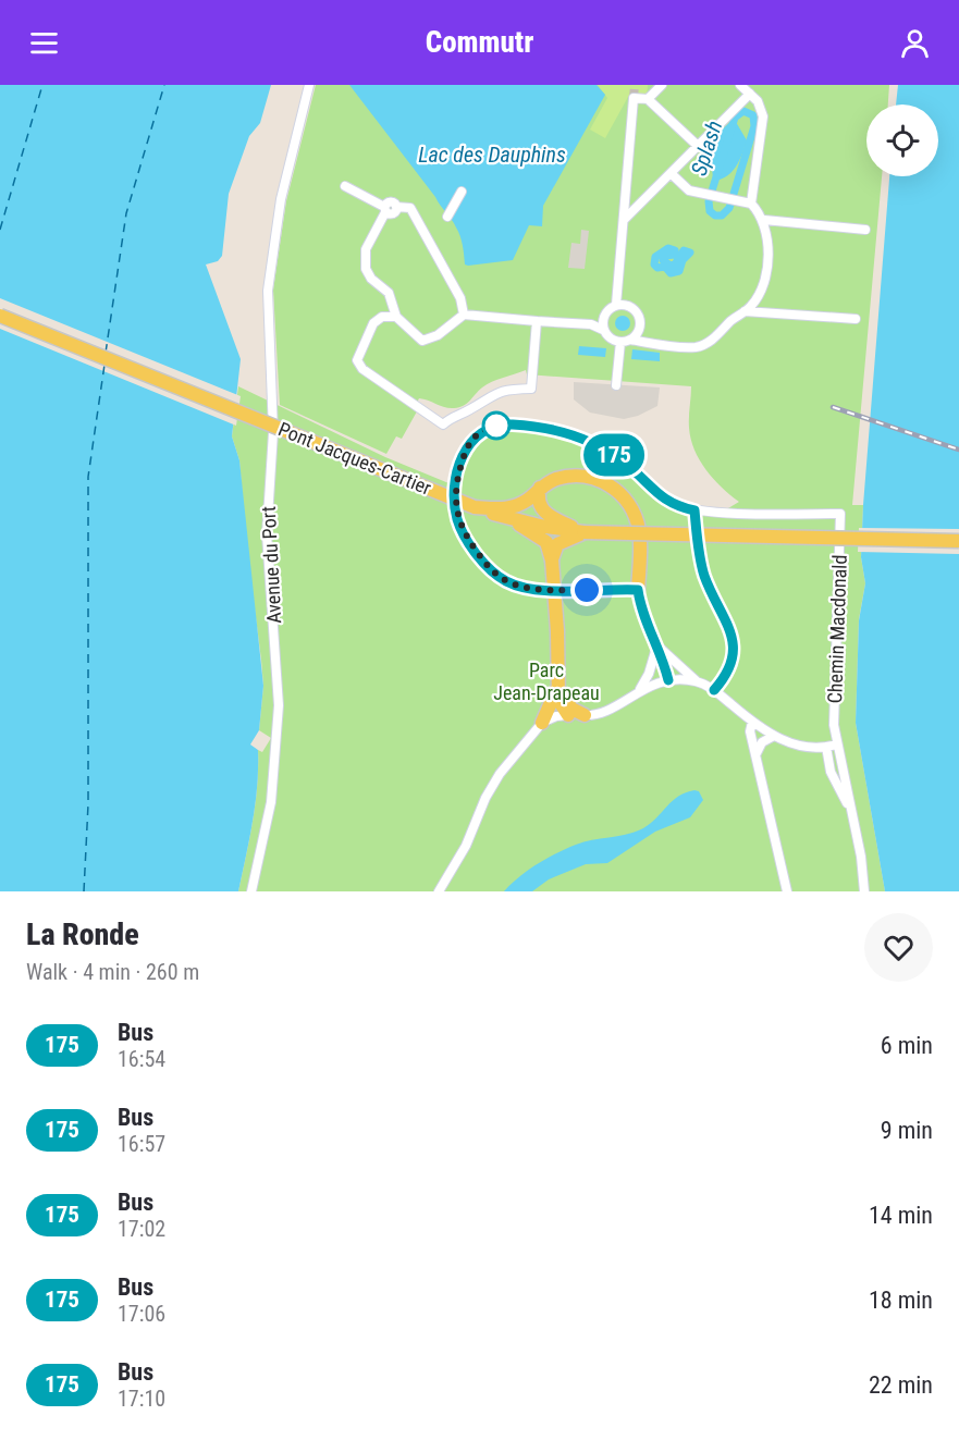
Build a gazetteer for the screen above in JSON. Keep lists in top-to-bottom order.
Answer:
{
  "streets": {
    "main road": ["Pont Jacques-Cartier"],
    "street": ["Avenue du Port", "Chemin Macdonald"]
  },
  "water": ["Splash", "Lac des Dauphins"],
  "parks": ["Parc Jean-Drapeau"],
  "lines": ["bus line 175"],
  "page": {
    "header": "Commutr",
    "on_map": "175",
    "heading": ["La Ronde", "Walk · 4 min · 260 m"],
    "list": [
      {
        "mark": "175",
        "name": "Bus",
        "note": "16:54",
        "value": "6 min"
      },
      {
        "mark": "175",
        "name": "Bus",
        "note": "16:57",
        "value": "9 min"
      },
      {
        "mark": "175",
        "name": "Bus",
        "note": "17:02",
        "value": "14 min"
      },
      {
        "mark": "175",
        "name": "Bus",
        "note": "17:06",
        "value": "18 min"
      },
      {
        "mark": "175",
        "name": "Bus",
        "note": "17:10",
        "value": "22 min"
      }
    ]
  }
}
